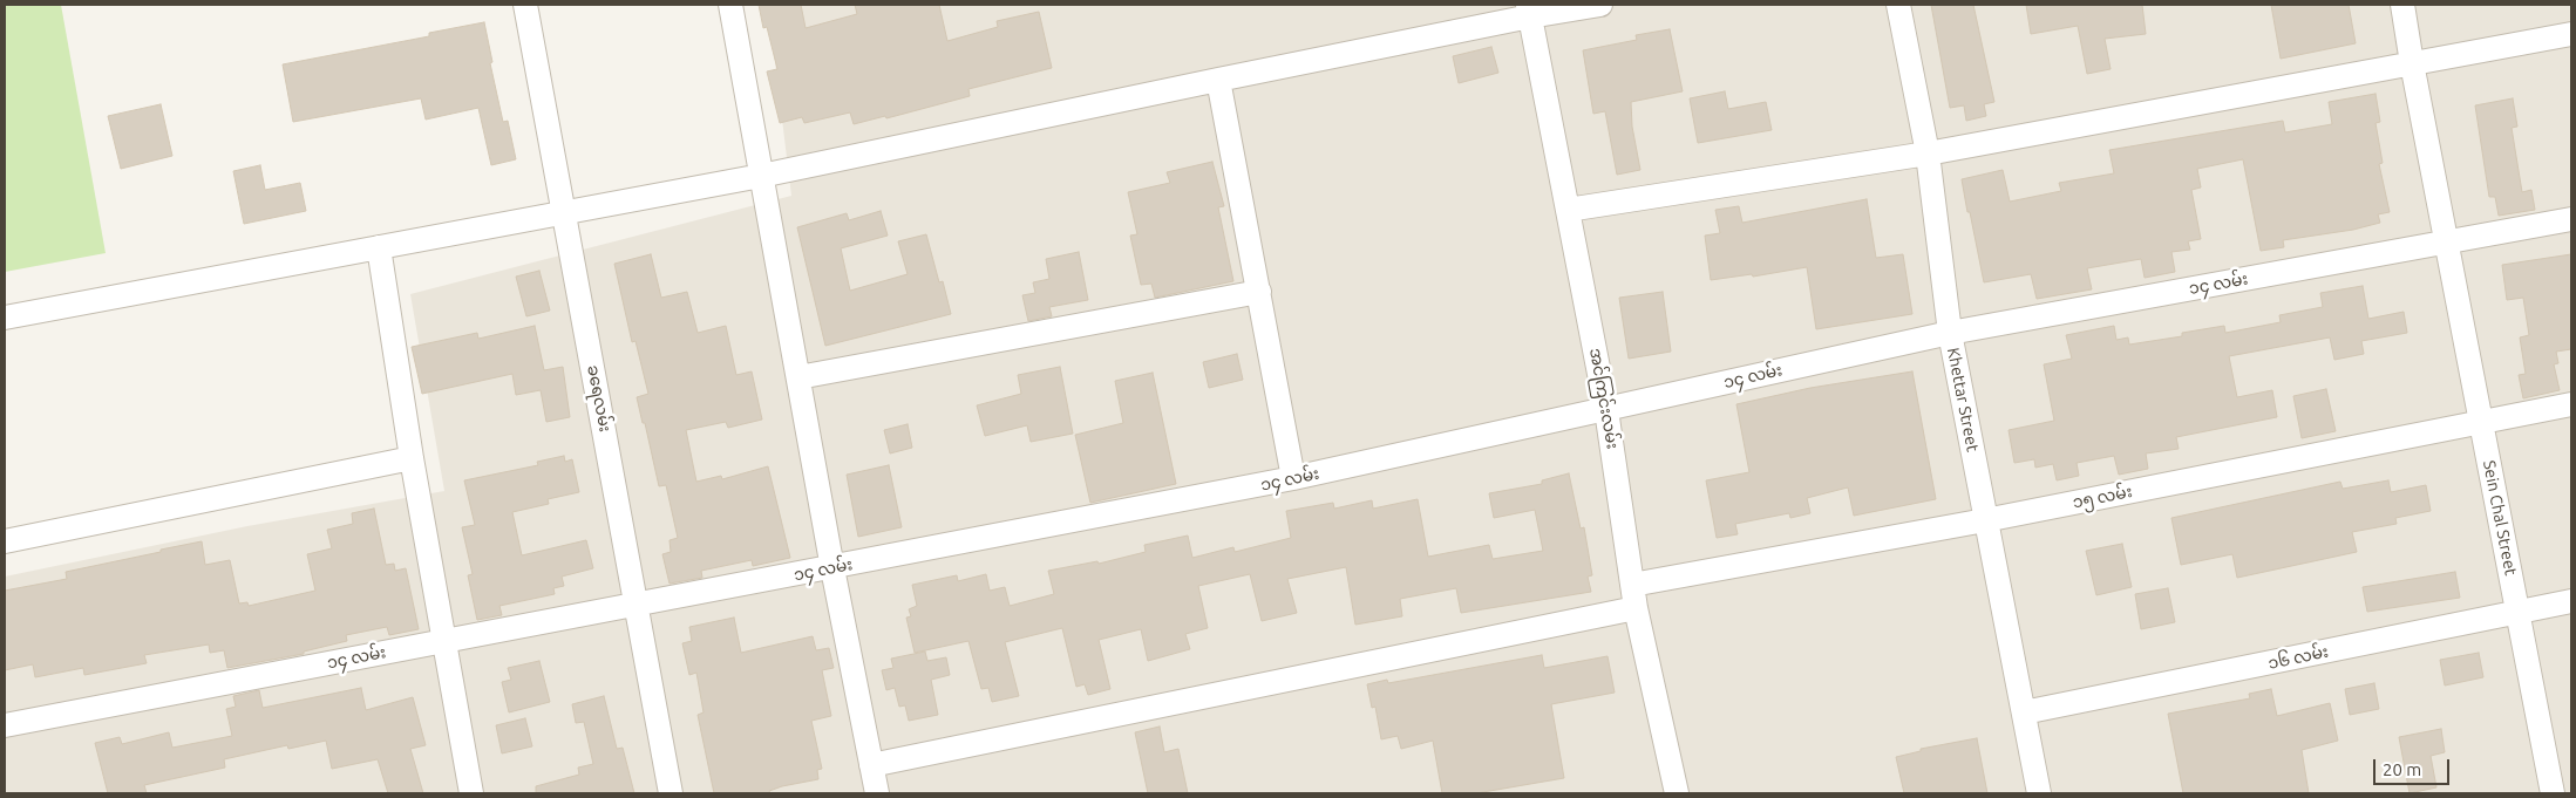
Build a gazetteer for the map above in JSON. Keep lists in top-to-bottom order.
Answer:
{
  "streets": {
    "street": [
      "၁၄ လမ်း",
      "ခရေလမ်း",
      "အင်ကြင်းလမ်း",
      "Khettar Street",
      "၁၅ လမ်း",
      "Sein Chal Street",
      "၁၆ လမ်း"
    ]
  },
  "crossings": [
    ["၁၄ လမ်း", "ခရေလမ်း"],
    ["၁၄ လမ်း", "အင်ကြင်းလမ်း"],
    ["၁၄ လမ်း", "Khettar Street"],
    ["၁၄ လမ်း", "Sein Chal Street"],
    ["အင်ကြင်းလမ်း", "၁၅ လမ်း"],
    ["Khettar Street", "၁၅ လမ်း"],
    ["Khettar Street", "၁၆ လမ်း"],
    ["၁၅ လမ်း", "Sein Chal Street"],
    ["Sein Chal Street", "၁၆ လမ်း"]
  ],
  "scale_bar": "20 m"
}
